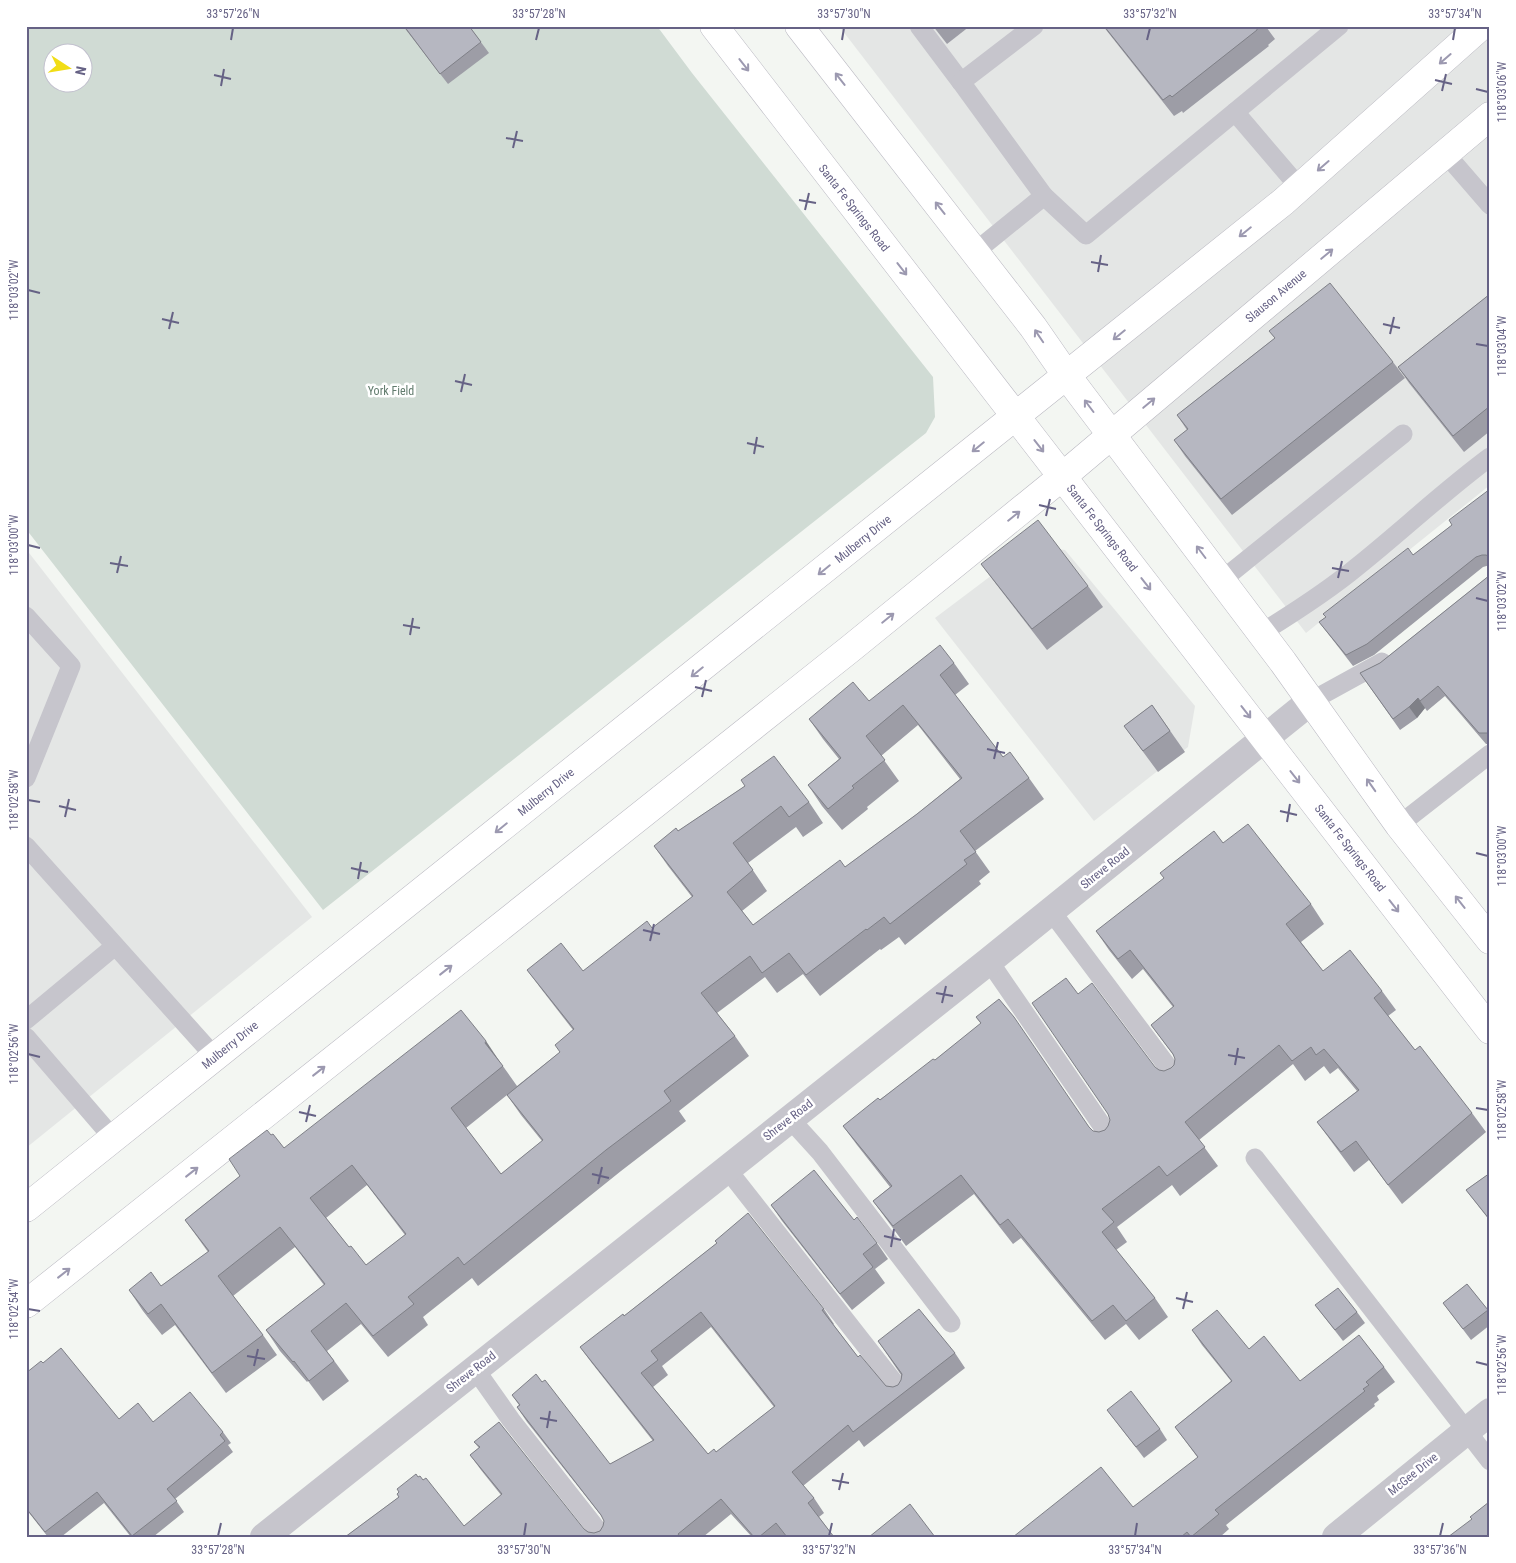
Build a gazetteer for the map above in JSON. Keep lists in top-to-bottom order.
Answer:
{
  "streets": {
    "main road": ["Santa Fe Springs Road", "Slauson Avenue", "Mulberry Drive"],
    "street": ["Shreve Road", "McGee Drive"]
  },
  "crossings": [
    ["Santa Fe Springs Road", "Slauson Avenue"],
    ["Santa Fe Springs Road", "Mulberry Drive"],
    ["Santa Fe Springs Road", "Shreve Road"]
  ],
  "parks": ["York Field"],
  "north": "right",
  "coordinates": [
    "33°57'26\"N",
    "33°57'28\"N",
    "33°57'30\"N",
    "33°57'32\"N",
    "33°57'34\"N",
    "118°03'06\"W",
    "118°03'02\"W",
    "118°03'04\"W",
    "118°03'00\"W",
    "118°02'58\"W",
    "118°02'56\"W",
    "118°02'54\"W",
    "33°57'36\"N"
  ]
}
